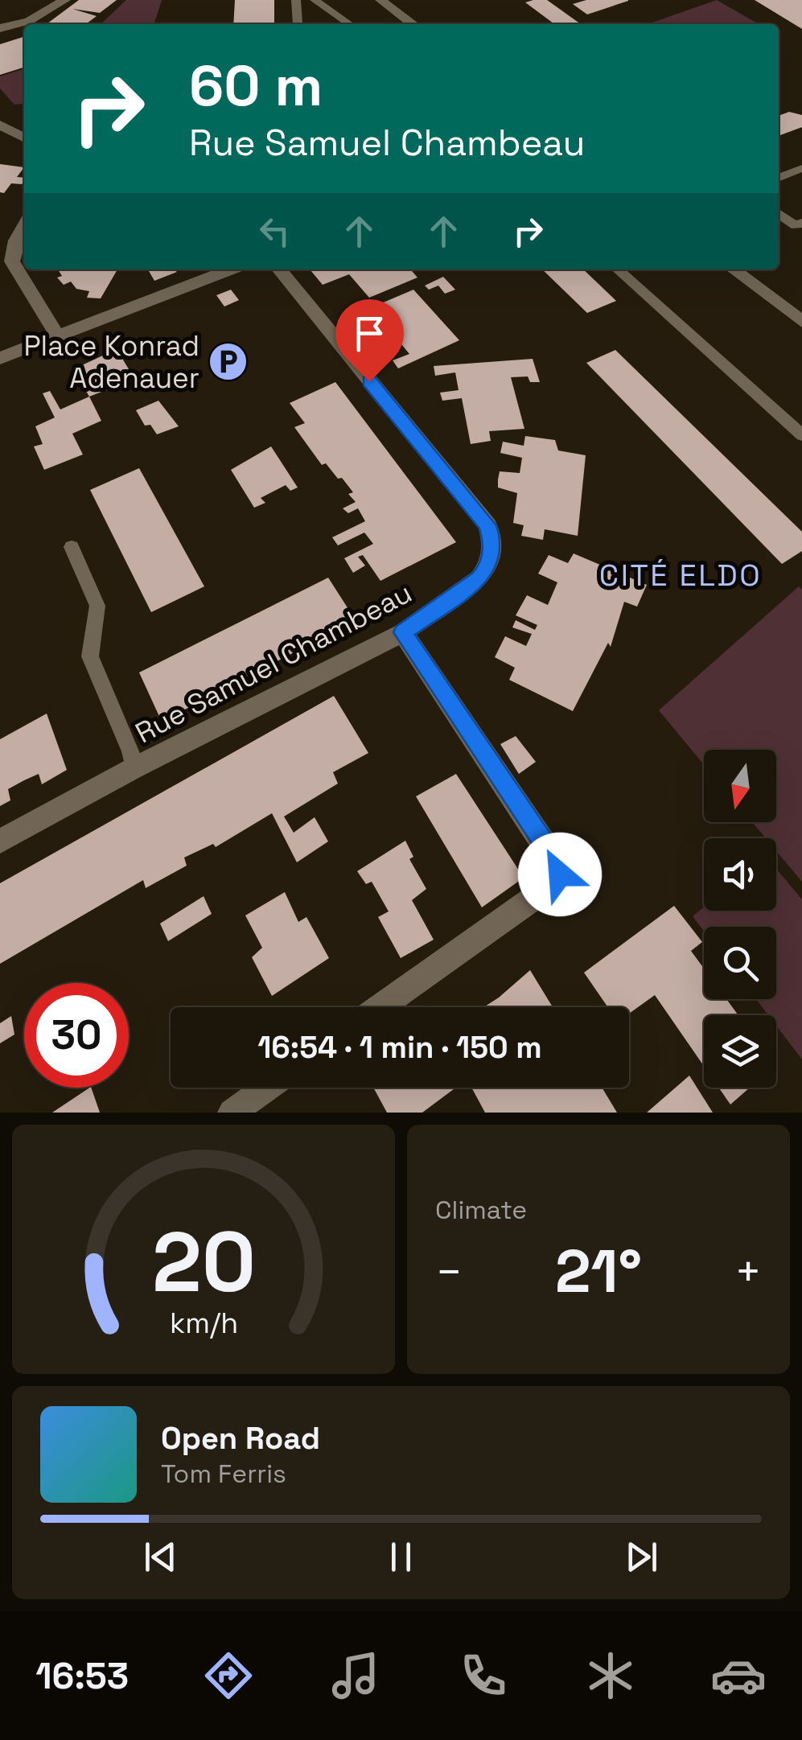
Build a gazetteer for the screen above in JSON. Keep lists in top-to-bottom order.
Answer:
{
  "streets": {
    "street": ["Rue Samuel Chambeau"]
  },
  "districts": ["CITÉ ELDO"],
  "places": {
    "parking": ["Place Konrad Adenauer"]
  },
  "north": "bottom",
  "page": {
    "turn": ["60 m", "Rue Samuel Chambeau"],
    "limit": "30",
    "trip": "16:54 · 1 min · 150 m",
    "tile": "Climate",
    "heat": ["−", "21°", "+"],
    "song": ["Open Road", "Tom Ferris"],
    "tabs": "16:53",
    "gauge": ["20", "km/h"]
  }
}
